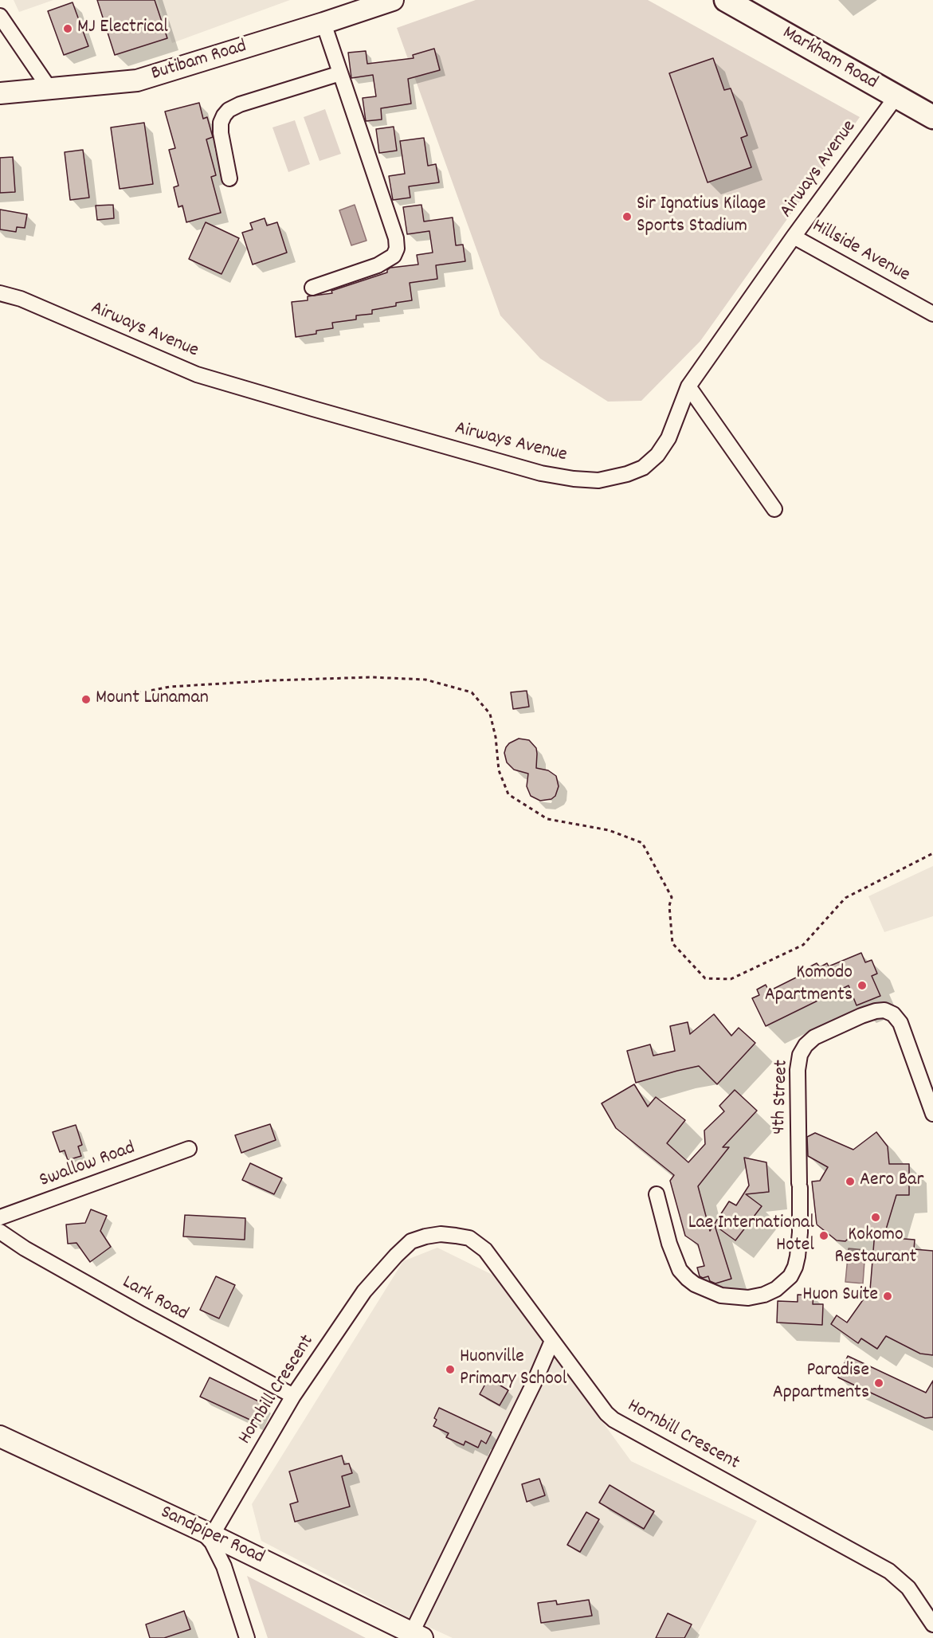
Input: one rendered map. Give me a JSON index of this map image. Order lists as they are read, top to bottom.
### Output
{
  "streets": {
    "main road": ["Markham Road"],
    "street": [
      "Butibam Road",
      "Airways Avenue",
      "Hillside Avenue",
      "4th Street",
      "Swallow Road",
      "Lark Road",
      "Hornbill Crescent",
      "Sandpiper Road"
    ]
  },
  "crossings": [
    ["Markham Road", "Airways Avenue"],
    ["Airways Avenue", "Hillside Avenue"],
    ["Lark Road", "Hornbill Crescent"],
    ["Hornbill Crescent", "Sandpiper Road"]
  ],
  "places": [
    "MJ Electrical",
    "Sir Ignatius Kilage Sports Stadium",
    "Mount Lunaman",
    "Komodo Apartments",
    "Aero Bar",
    "Kokomo Restaurant",
    "Lae International Hotel",
    "Huon Suite",
    "Huonville Primary School",
    "Paradise Appartments"
  ]
}
